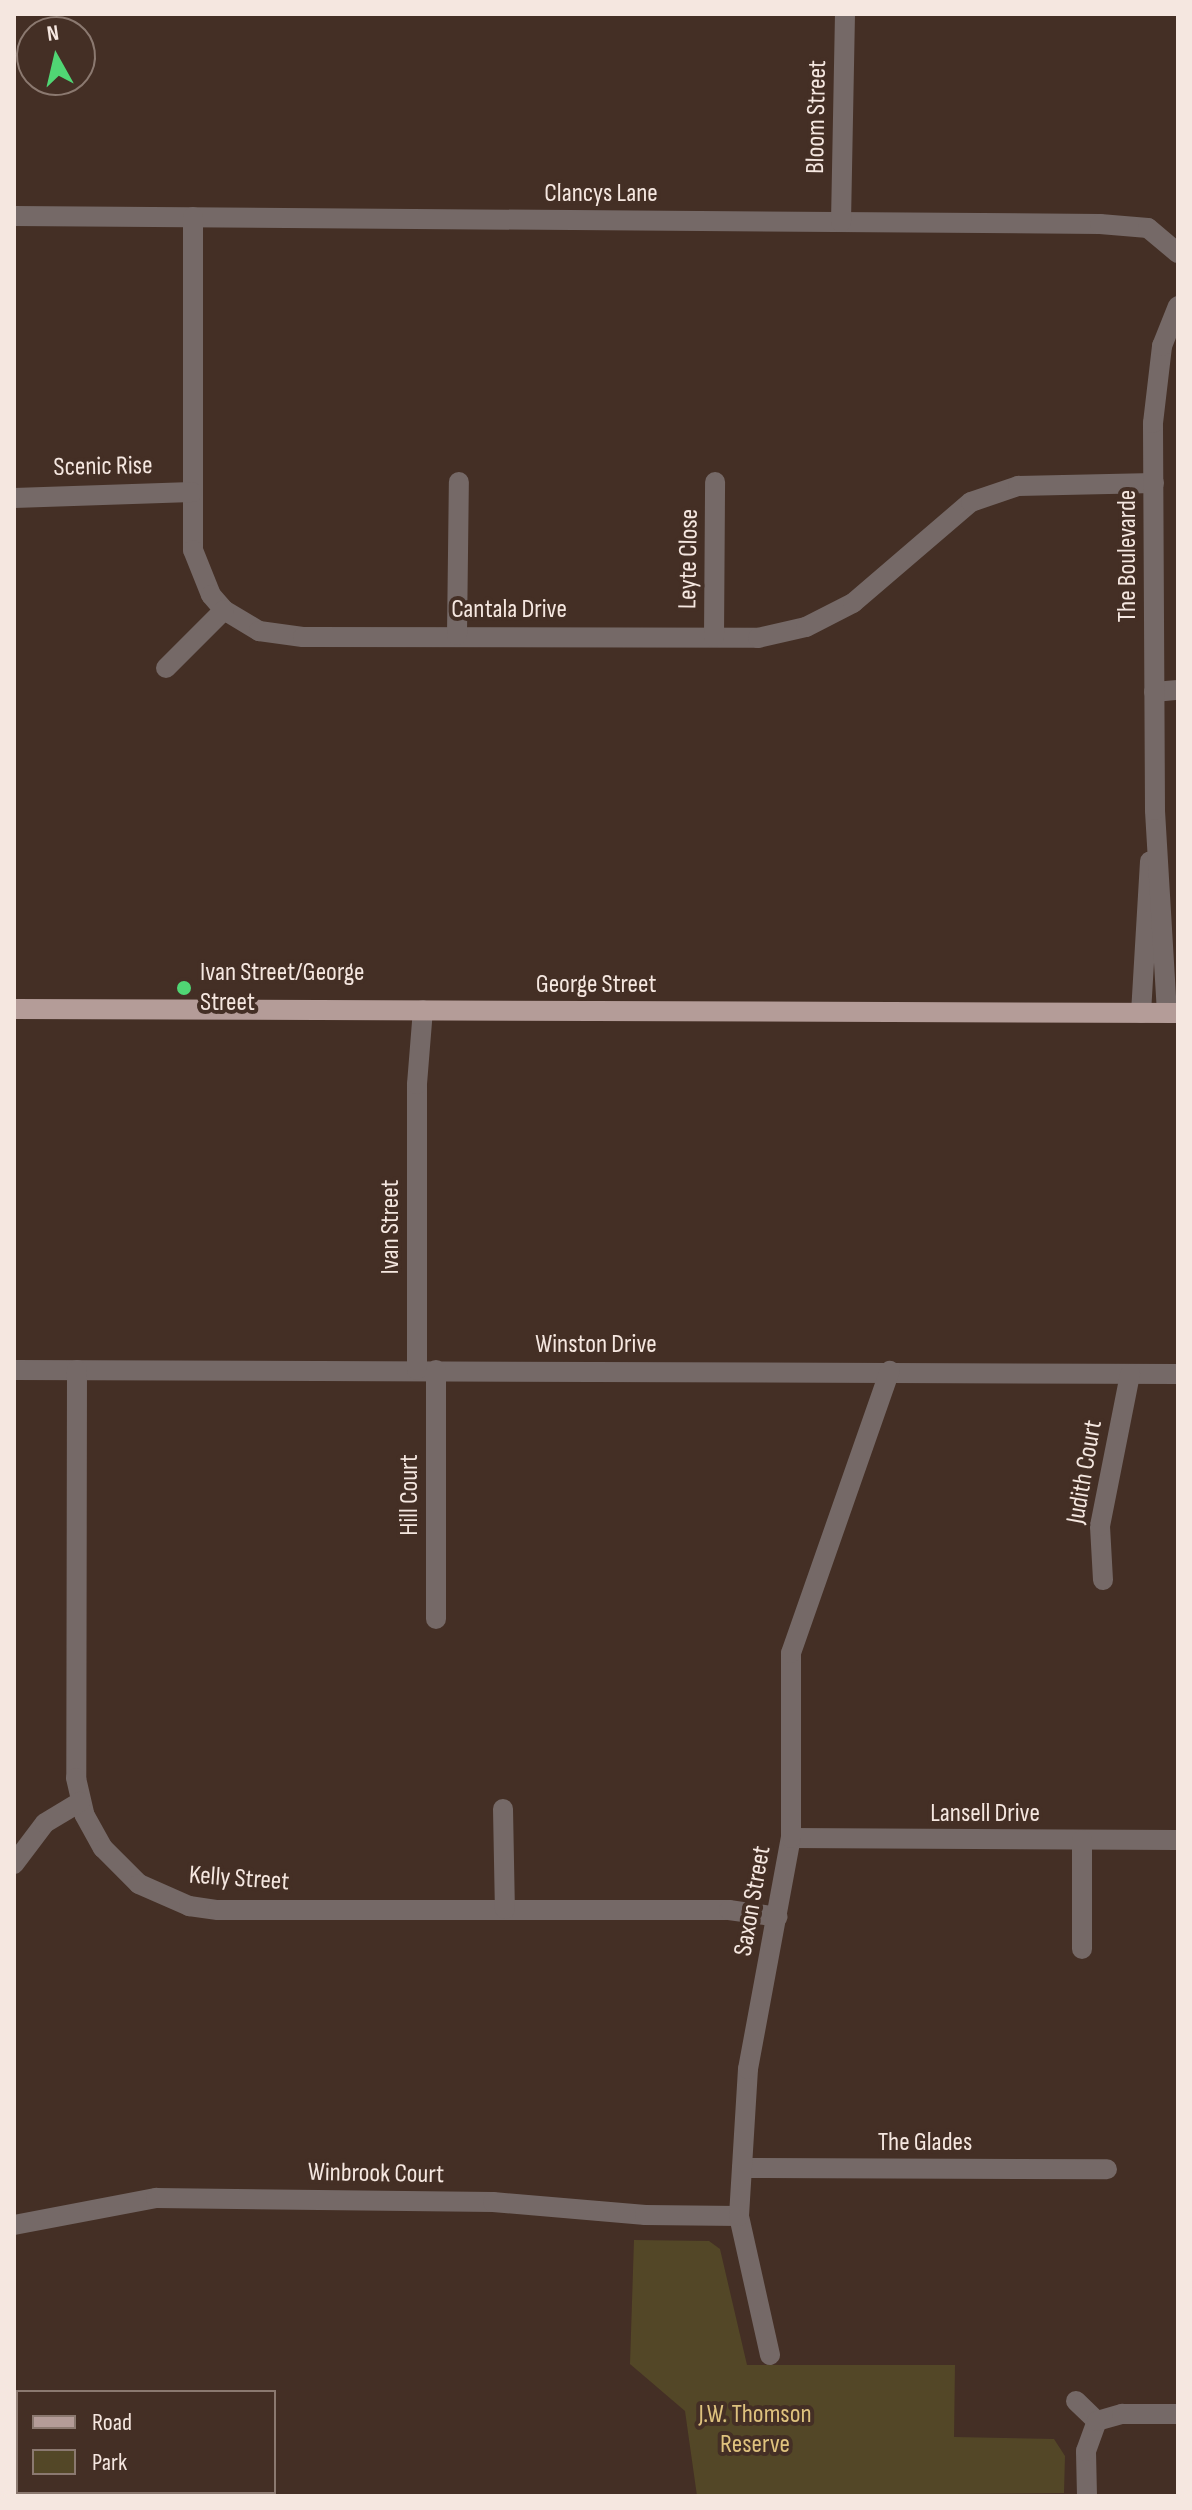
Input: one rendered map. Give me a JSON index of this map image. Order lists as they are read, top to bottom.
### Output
{
  "streets": {
    "main road": ["George Street"],
    "street": [
      "Bloom Street",
      "Clancys Lane",
      "Scenic Rise",
      "The Boulevarde",
      "Leyte Close",
      "Cantala Drive",
      "Ivan Street",
      "Winston Drive",
      "Judith Court",
      "Hill Court",
      "Lansell Drive",
      "Kelly Street",
      "Saxon Street",
      "The Glades",
      "Winbrook Court"
    ]
  },
  "crossings": [
    ["Bloom Street", "Clancys Lane"],
    ["Clancys Lane", "Cantala Drive"],
    ["Scenic Rise", "Cantala Drive"],
    ["The Boulevarde", "Cantala Drive"],
    ["The Boulevarde", "George Street"],
    ["Leyte Close", "Cantala Drive"],
    ["George Street", "Ivan Street"],
    ["Ivan Street", "Winston Drive"],
    ["Ivan Street", "Hill Court"],
    ["Winston Drive", "Judith Court"],
    ["Winston Drive", "Hill Court"],
    ["Winston Drive", "Kelly Street"],
    ["Winston Drive", "Saxon Street"],
    ["Lansell Drive", "Saxon Street"],
    ["Kelly Street", "Saxon Street"],
    ["Saxon Street", "The Glades"],
    ["Saxon Street", "Winbrook Court"]
  ],
  "parks": ["J.W. Thomson Reserve"],
  "places": ["Ivan Street/George Street"],
  "legend": ["Road", "Park"],
  "north": "top"
}
